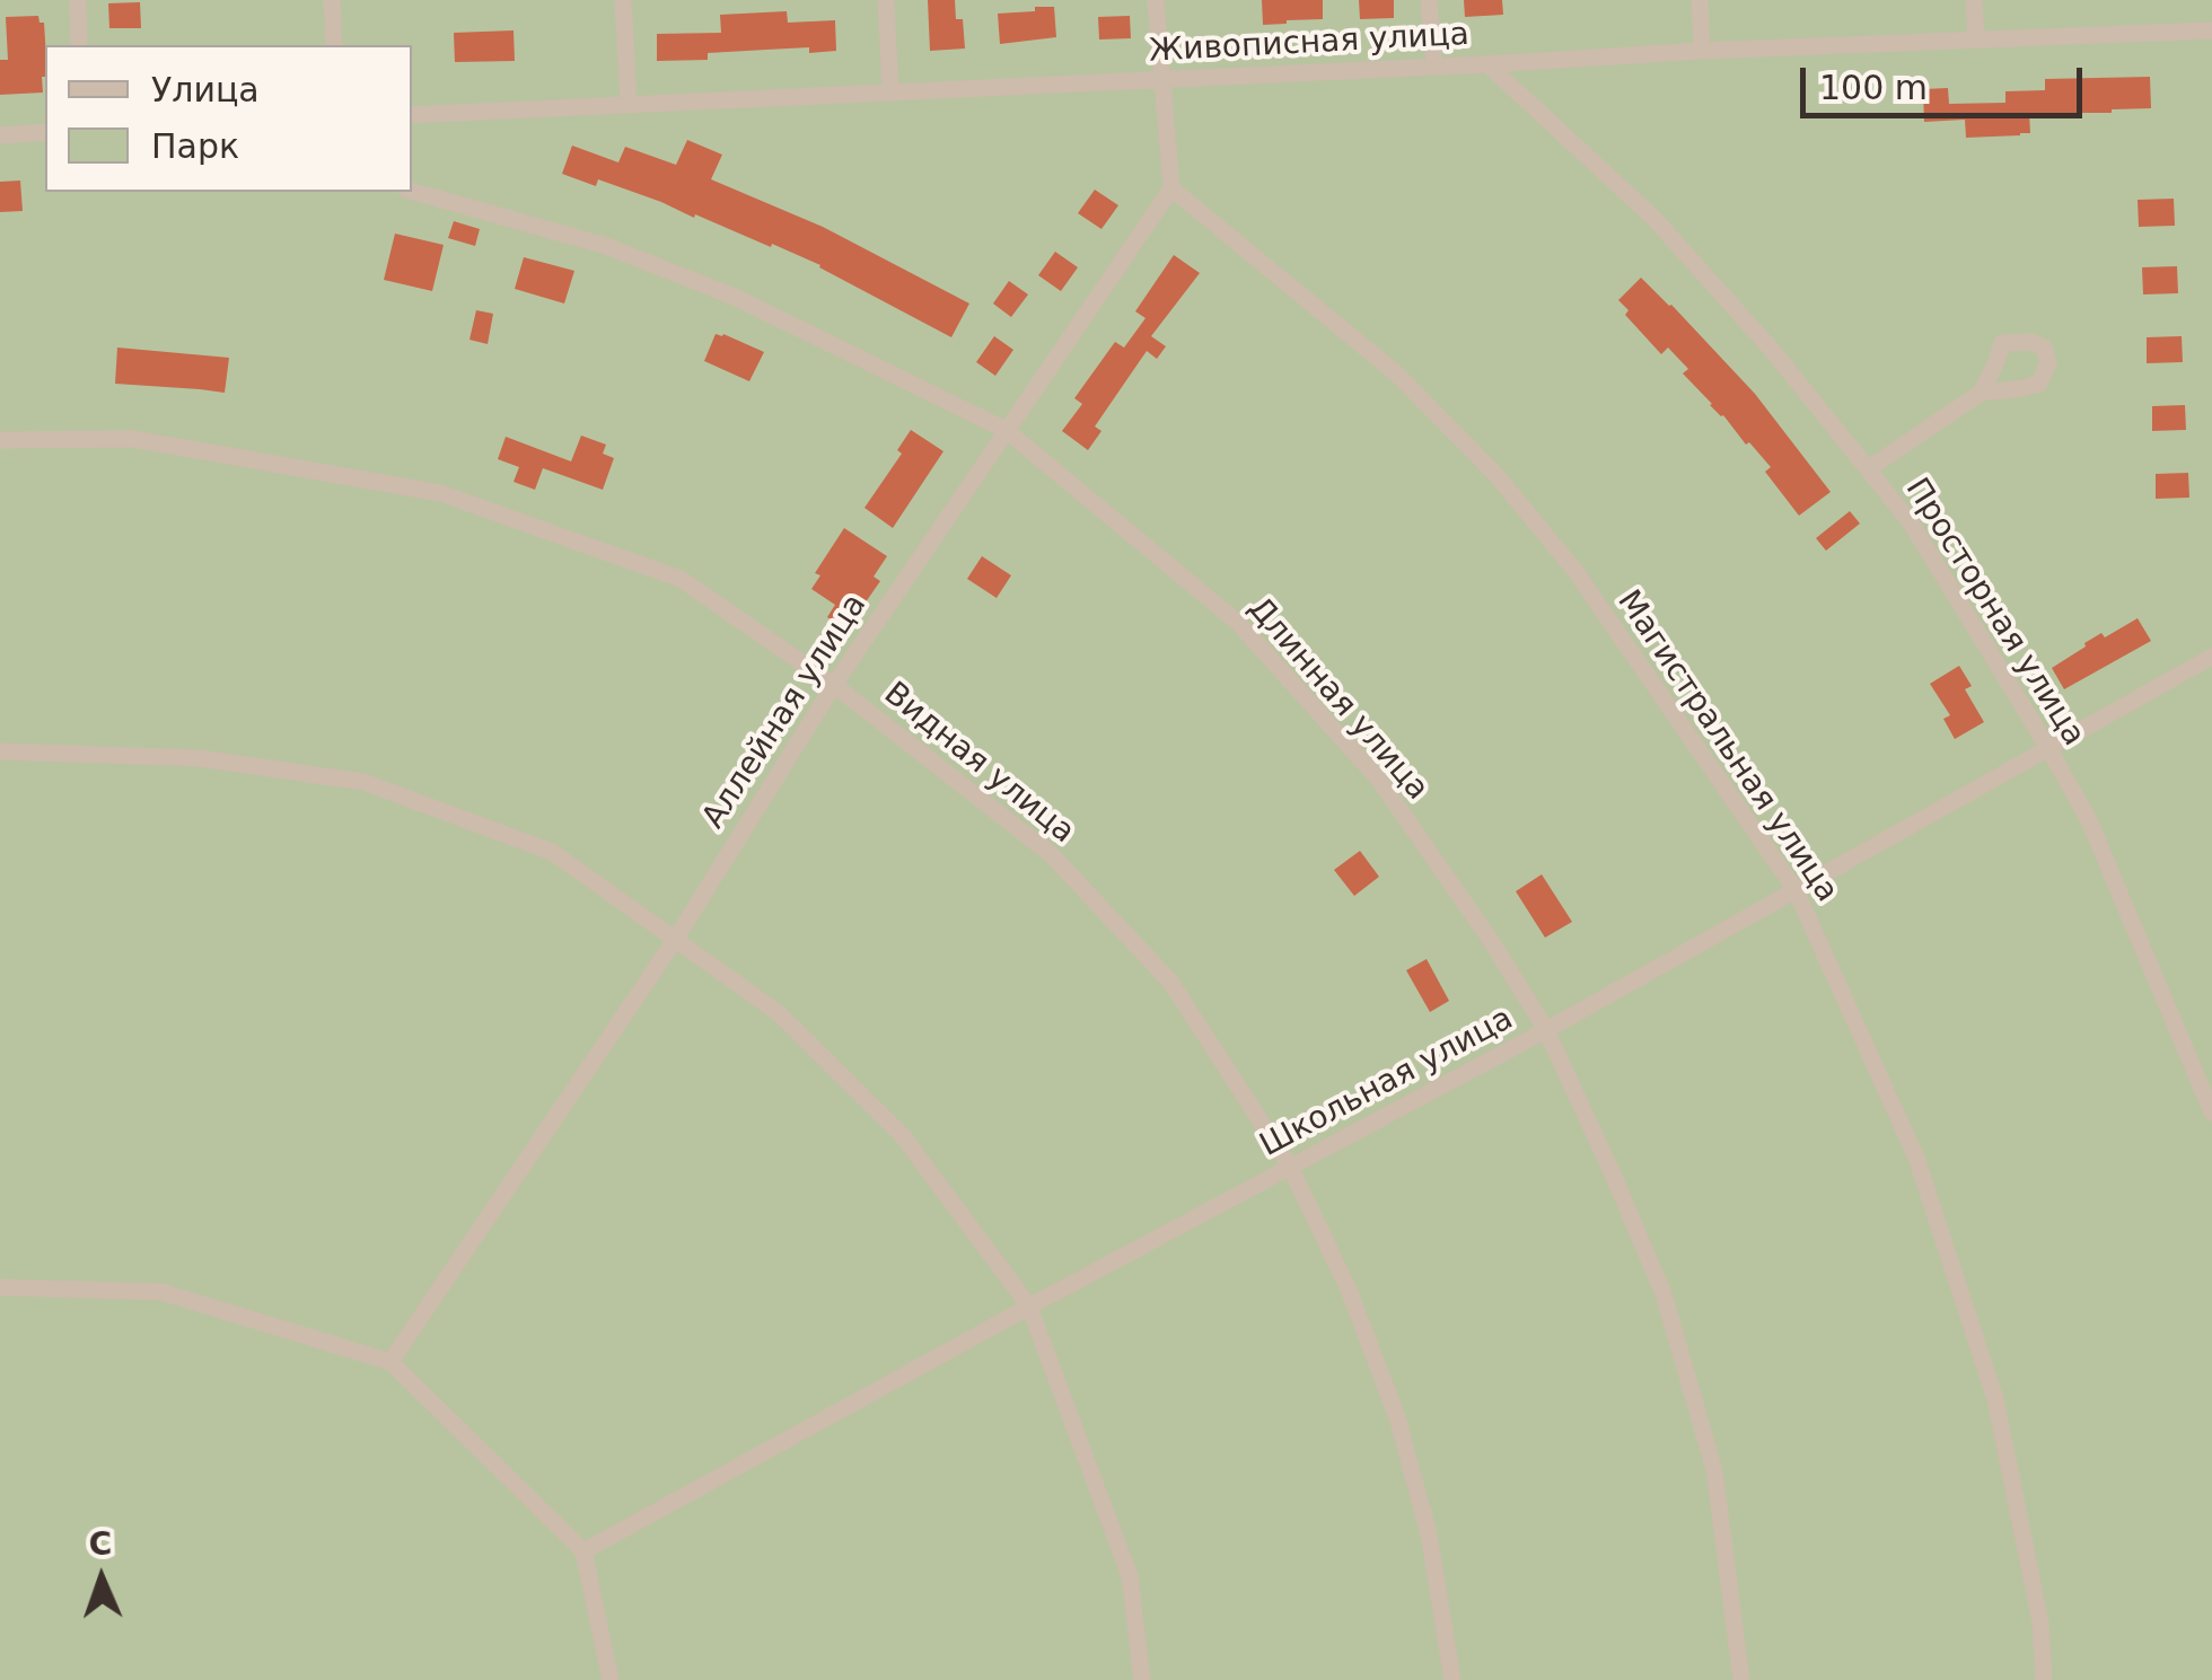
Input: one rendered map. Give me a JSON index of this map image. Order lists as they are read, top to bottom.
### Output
{
  "streets": {
    "street": [
      "Живописная улица",
      "Просторная улица",
      "Длинная улица",
      "Аллейная улица",
      "Магистральная улица",
      "Видная улица",
      "Школьная улица"
    ]
  },
  "crossings": [
    ["Живописная улица", "Просторная улица"],
    ["Просторная улица", "Школьная улица"],
    ["Длинная улица", "Аллейная улица"],
    ["Длинная улица", "Школьная улица"],
    ["Аллейная улица", "Магистральная улица"],
    ["Аллейная улица", "Видная улица"],
    ["Магистральная улица", "Школьная улица"],
    ["Видная улица", "Школьная улица"]
  ],
  "legend": ["Улица", "Парк"],
  "scale_bar": "100 m",
  "north": "top"
}
